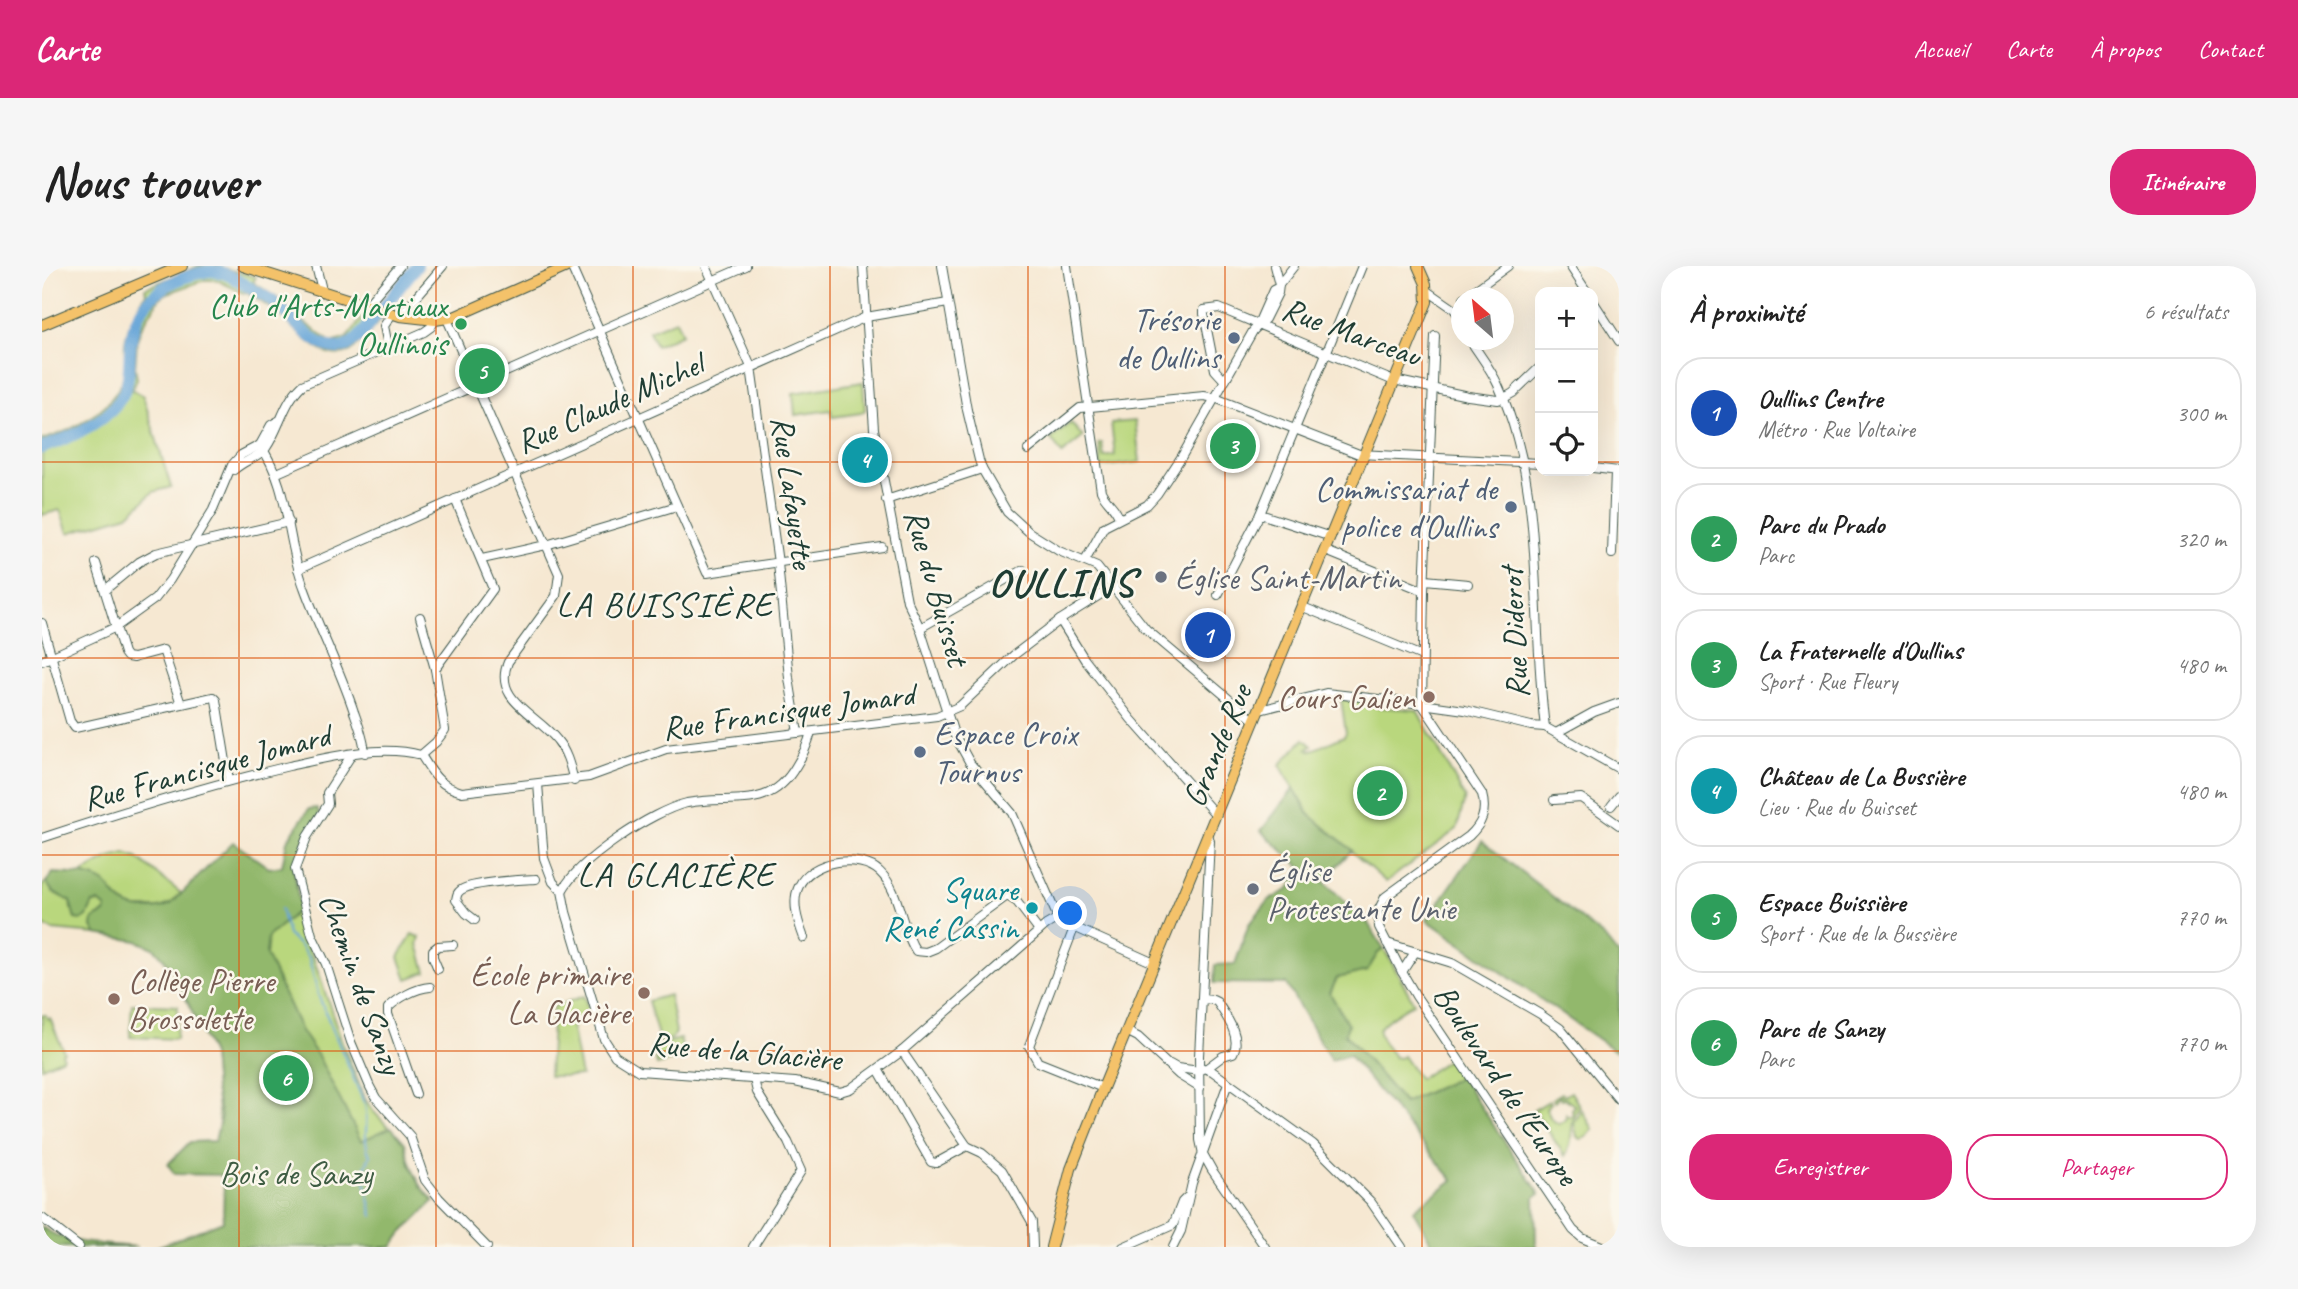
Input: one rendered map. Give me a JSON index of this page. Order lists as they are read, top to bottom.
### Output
{
  "streets": {
    "main road": ["Grande Rue"],
    "street": [
      "Rue Marceau",
      "Rue Claude Michel",
      "Rue Lafayette",
      "Rue du Buisset",
      "Rue Diderot",
      "Rue Francisque Jomard",
      "Chemin de Sanzy",
      "Rue de la Glacière",
      "Boulevard de l'Europe"
    ]
  },
  "crossings": [
    ["Rue Marceau", "Rue Diderot"],
    ["Rue Marceau", "Grande Rue"],
    ["Rue Claude Michel", "Rue Lafayette"],
    ["Rue Claude Michel", "Rue du Buisset"],
    ["Rue Lafayette", "Rue Francisque Jomard"],
    ["Rue du Buisset", "Rue Francisque Jomard"],
    ["Rue du Buisset", "Rue de la Glacière"],
    ["Rue Francisque Jomard", "Chemin de Sanzy"],
    ["Rue Francisque Jomard", "Rue de la Glacière"]
  ],
  "districts": ["OULLINS", "LA BUISSIÈRE", "LA GLACIÈRE"],
  "parks": ["Bois de Sanzy"],
  "places": [
    "Club d'Arts-Martiaux Oullinois",
    "Trésorie de Oullins",
    "Commissariat de police d'Oullins",
    "Église Saint-Martin",
    "Cours Galien",
    "Espace Croix Tournus",
    "Église Protestante Unie",
    "Square René Cassin",
    "École primaire La Glacière",
    "Collège Pierre Brossolette"
  ],
  "north": "top left",
  "page": {
    "header": "Carte",
    "nav": [
      "Accueil",
      "Carte",
      "À propos",
      "Contact"
    ],
    "buttons": [
      "Itinéraire",
      ["Enregistrer", "Partager"]
    ],
    "title": "Nous trouver",
    "heading": ["À proximité", "6 résultats"],
    "map_buttons": ["+", "−"],
    "pins": [
      "5",
      "3",
      "4",
      "1",
      "2",
      "6"
    ],
    "list": [
      {
        "mark": "1",
        "name": "Oullins Centre",
        "note": "Métro · Rue Voltaire",
        "value": "300 m"
      },
      {
        "mark": "2",
        "name": "Parc du Prado",
        "note": "Parc",
        "value": "320 m"
      },
      {
        "mark": "3",
        "name": "La Fraternelle d'Oullins",
        "note": "Sport · Rue Fleury",
        "value": "480 m"
      },
      {
        "mark": "4",
        "name": "Château de La Bussière",
        "note": "Lieu · Rue du Buisset",
        "value": "480 m"
      },
      {
        "mark": "5",
        "name": "Espace Buissière",
        "note": "Sport · Rue de la Bussière",
        "value": "770 m"
      },
      {
        "mark": "6",
        "name": "Parc de Sanzy",
        "note": "Parc",
        "value": "770 m"
      }
    ]
  }
}
